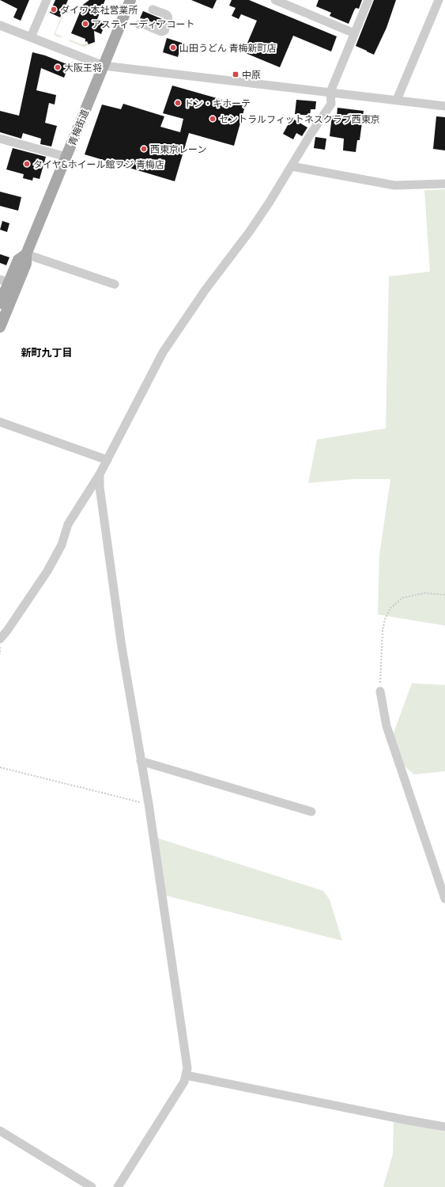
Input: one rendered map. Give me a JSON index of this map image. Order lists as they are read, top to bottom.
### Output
{
  "streets": {
    "main road": ["青梅街道"]
  },
  "districts": ["新町九丁目"],
  "places": {
    "other": [
      "ダイワ 本社営業所",
      "アスティーディアコート",
      "山田うどん 青梅新町店",
      "大阪王将",
      "ドン・キホーテ",
      "セントラルフィットネスクラブ西東京",
      "西東京レーン",
      "タイヤ&ホイール館フジ 青梅店"
    ],
    "transit": ["中原"]
  }
}
